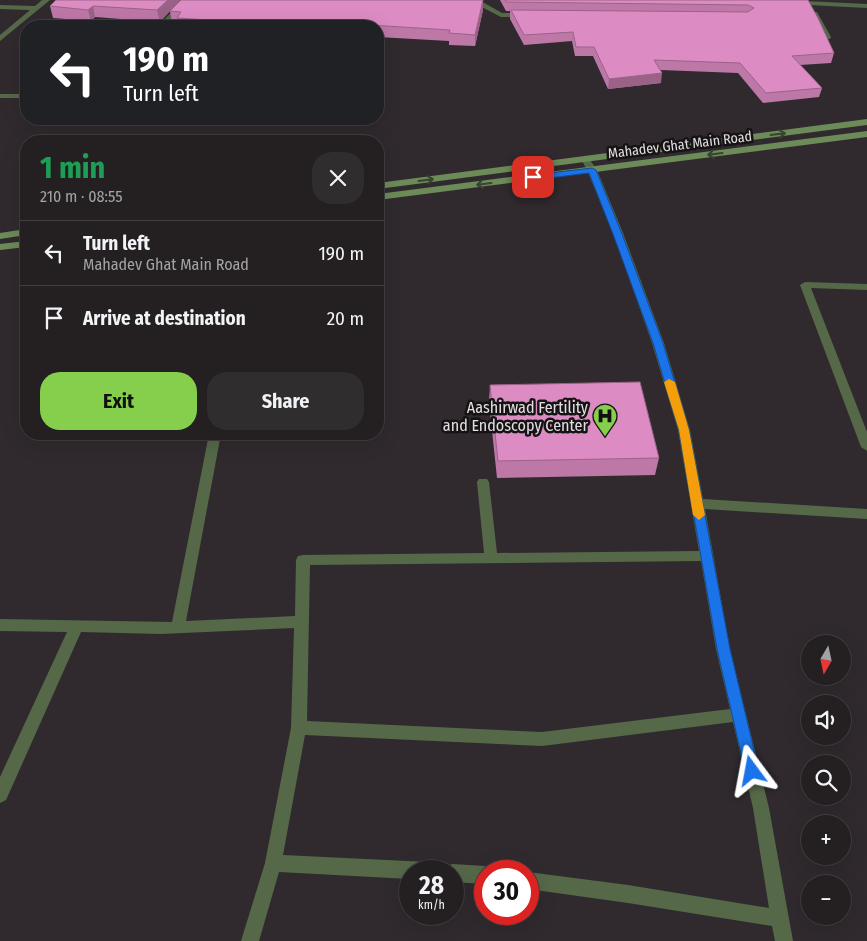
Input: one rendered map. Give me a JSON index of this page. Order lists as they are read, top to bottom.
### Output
{
  "streets": {
    "street": ["Mahadev Ghat Main Road"]
  },
  "places": {
    "hospital": ["Aashirwad Fertility and Endoscopy Center"]
  },
  "north": "bottom",
  "page": {
    "turn": ["190 m", "Turn left"],
    "heading": ["1 min", "210 m · 08:55"],
    "list": [
      {
        "name": "Turn left",
        "note": "Mahadev Ghat Main Road",
        "value": "190 m"
      },
      {
        "name": "Arrive at destination",
        "value": "20 m"
      }
    ],
    "buttons": ["Exit", "Share"],
    "map_buttons": ["+", "−"],
    "speed": "28 km/h",
    "limit": "30"
  }
}
